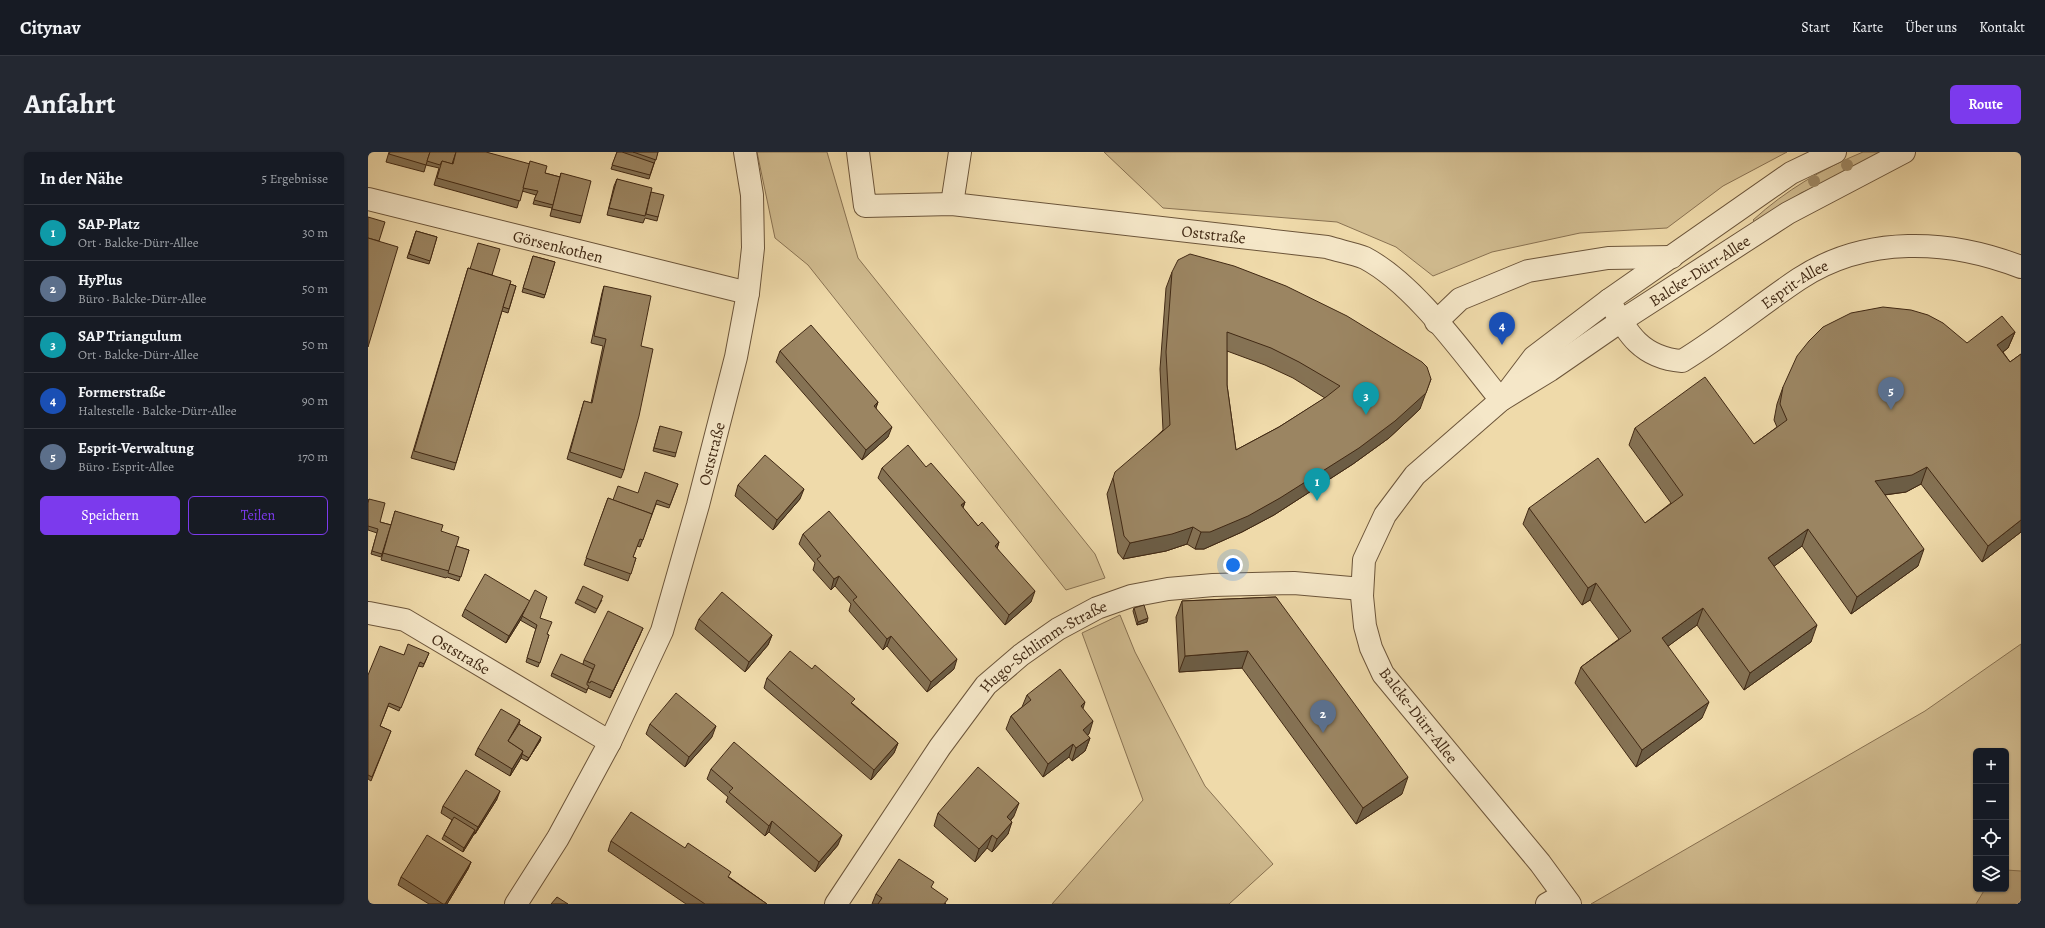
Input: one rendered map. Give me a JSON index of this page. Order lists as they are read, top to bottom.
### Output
{
  "streets": {
    "street": [
      "Oststraße",
      "Görsenkothen",
      "Balcke-Dürr-Allee",
      "Esprit-Allee",
      "Hugo-Schlimm-Straße"
    ]
  },
  "crossings": [
    ["Oststraße", "Görsenkothen"],
    ["Oststraße", "Balcke-Dürr-Allee"],
    ["Balcke-Dürr-Allee", "Esprit-Allee"],
    ["Balcke-Dürr-Allee", "Hugo-Schlimm-Straße"]
  ],
  "page": {
    "header": "Citynav",
    "nav": [
      "Start",
      "Karte",
      "Über uns",
      "Kontakt"
    ],
    "title": "Anfahrt",
    "buttons": [
      "Route",
      ["Speichern", "Teilen"]
    ],
    "heading": ["In der Nähe", "5 Ergebnisse"],
    "list": [
      {
        "mark": "1",
        "name": "SAP-Platz",
        "note": "Ort · Balcke-Dürr-Allee",
        "value": "30 m"
      },
      {
        "mark": "2",
        "name": "HyPlus",
        "note": "Büro · Balcke-Dürr-Allee",
        "value": "50 m"
      },
      {
        "mark": "3",
        "name": "SAP Triangulum",
        "note": "Ort · Balcke-Dürr-Allee",
        "value": "50 m"
      },
      {
        "mark": "4",
        "name": "Formerstraße",
        "note": "Haltestelle · Balcke-Dürr-Allee",
        "value": "90 m"
      },
      {
        "mark": "5",
        "name": "Esprit-Verwaltung",
        "note": "Büro · Esprit-Allee",
        "value": "170 m"
      }
    ],
    "pins": [
      "4",
      "5",
      "3",
      "1",
      "2"
    ],
    "map_buttons": ["+", "−"]
  }
}
